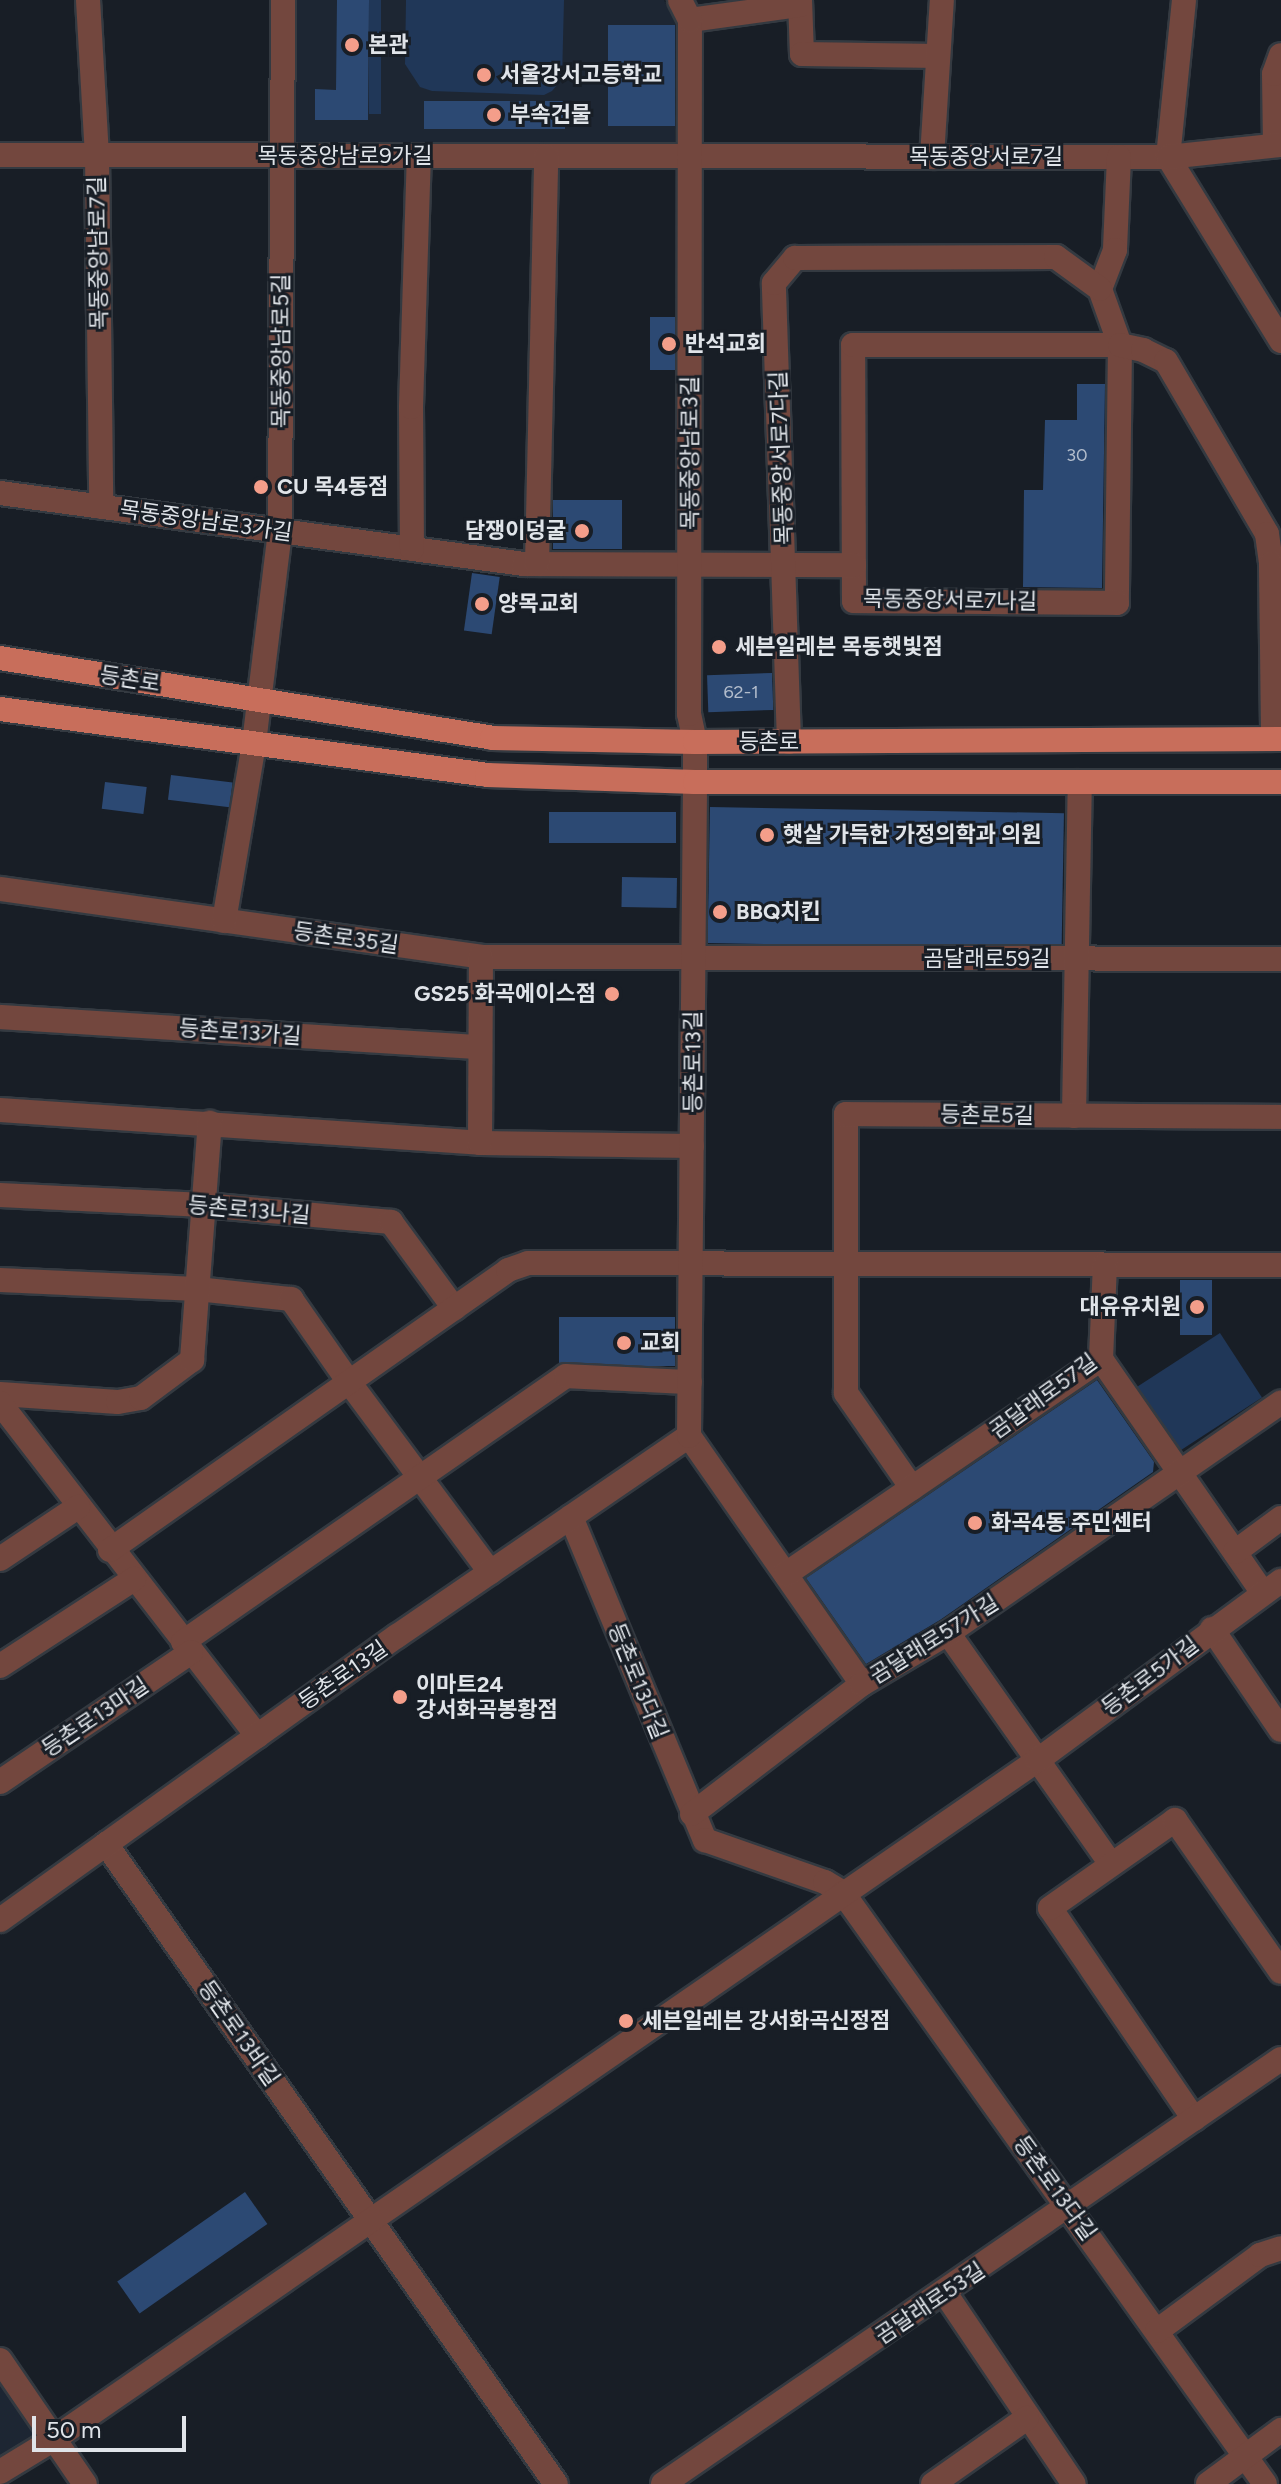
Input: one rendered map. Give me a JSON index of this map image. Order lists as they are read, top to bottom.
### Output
{
  "streets": {
    "main road": ["등촌로"],
    "street": [
      "목동중앙남로9가길",
      "목동중앙서로7길",
      "목동중앙남로7길",
      "목동중앙남로5길",
      "목동중앙남로3길",
      "목동중앙서로7다길",
      "목동중앙남로3가길",
      "목동중앙서로7나길",
      "등촌로35길",
      "곰달래로59길",
      "등촌로13가길",
      "등촌로13길",
      "등촌로5길",
      "등촌로13나길",
      "곰달래로57길",
      "곰달래로57가길",
      "등촌로5가길",
      "등촌로13다길",
      "등촌로13마길",
      "등촌로13바길",
      "곰달래로53길"
    ]
  },
  "crossings": [
    ["목동중앙남로9가길", "목동중앙서로7길"],
    ["목동중앙남로9가길", "목동중앙남로7길"],
    ["목동중앙남로9가길", "목동중앙남로5길"],
    ["목동중앙남로9가길", "목동중앙남로3길"],
    ["목동중앙서로7길", "목동중앙남로3길"],
    ["목동중앙남로7길", "목동중앙남로3가길"],
    ["목동중앙남로5길", "목동중앙남로3가길"],
    ["목동중앙남로5길", "등촌로"],
    ["목동중앙남로3길", "목동중앙남로3가길"],
    ["목동중앙남로3길", "등촌로"],
    ["목동중앙남로3길", "등촌로13길"],
    ["목동중앙서로7다길", "목동중앙남로3가길"],
    ["목동중앙서로7다길", "목동중앙서로7나길"],
    ["목동중앙서로7다길", "등촌로"],
    ["목동중앙남로3가길", "목동중앙서로7나길"],
    ["목동중앙서로7나길", "등촌로"],
    ["등촌로", "등촌로13길"],
    ["등촌로35길", "곰달래로59길"],
    ["등촌로35길", "등촌로13길"],
    ["곰달래로59길", "등촌로13길"],
    ["등촌로13길", "등촌로13다길"],
    ["등촌로13길", "등촌로13바길"],
    ["곰달래로57가길", "등촌로5가길"],
    ["곰달래로57가길", "등촌로13다길"],
    ["등촌로5가길", "등촌로13다길"],
    ["등촌로13다길", "곰달래로53길"]
  ],
  "places": [
    "본관",
    "서울강서고등학교",
    "부속건물",
    "반석교회",
    "CU 목4동점",
    "담쟁이덩굴",
    "양목교회",
    "세븐일레븐 목동햇빛점",
    "햇살 가득한 가정의학과 의원",
    "BBQ치킨",
    "GS25 화곡에이스점",
    "대유유치원",
    "교회",
    "화곡4동 주민센터",
    "이마트24 강서화곡봉황점",
    "세븐일레븐 강서화곡신정점"
  ],
  "house_numbers": ["30", "62-1"],
  "scale_bar": "50 m"
}
